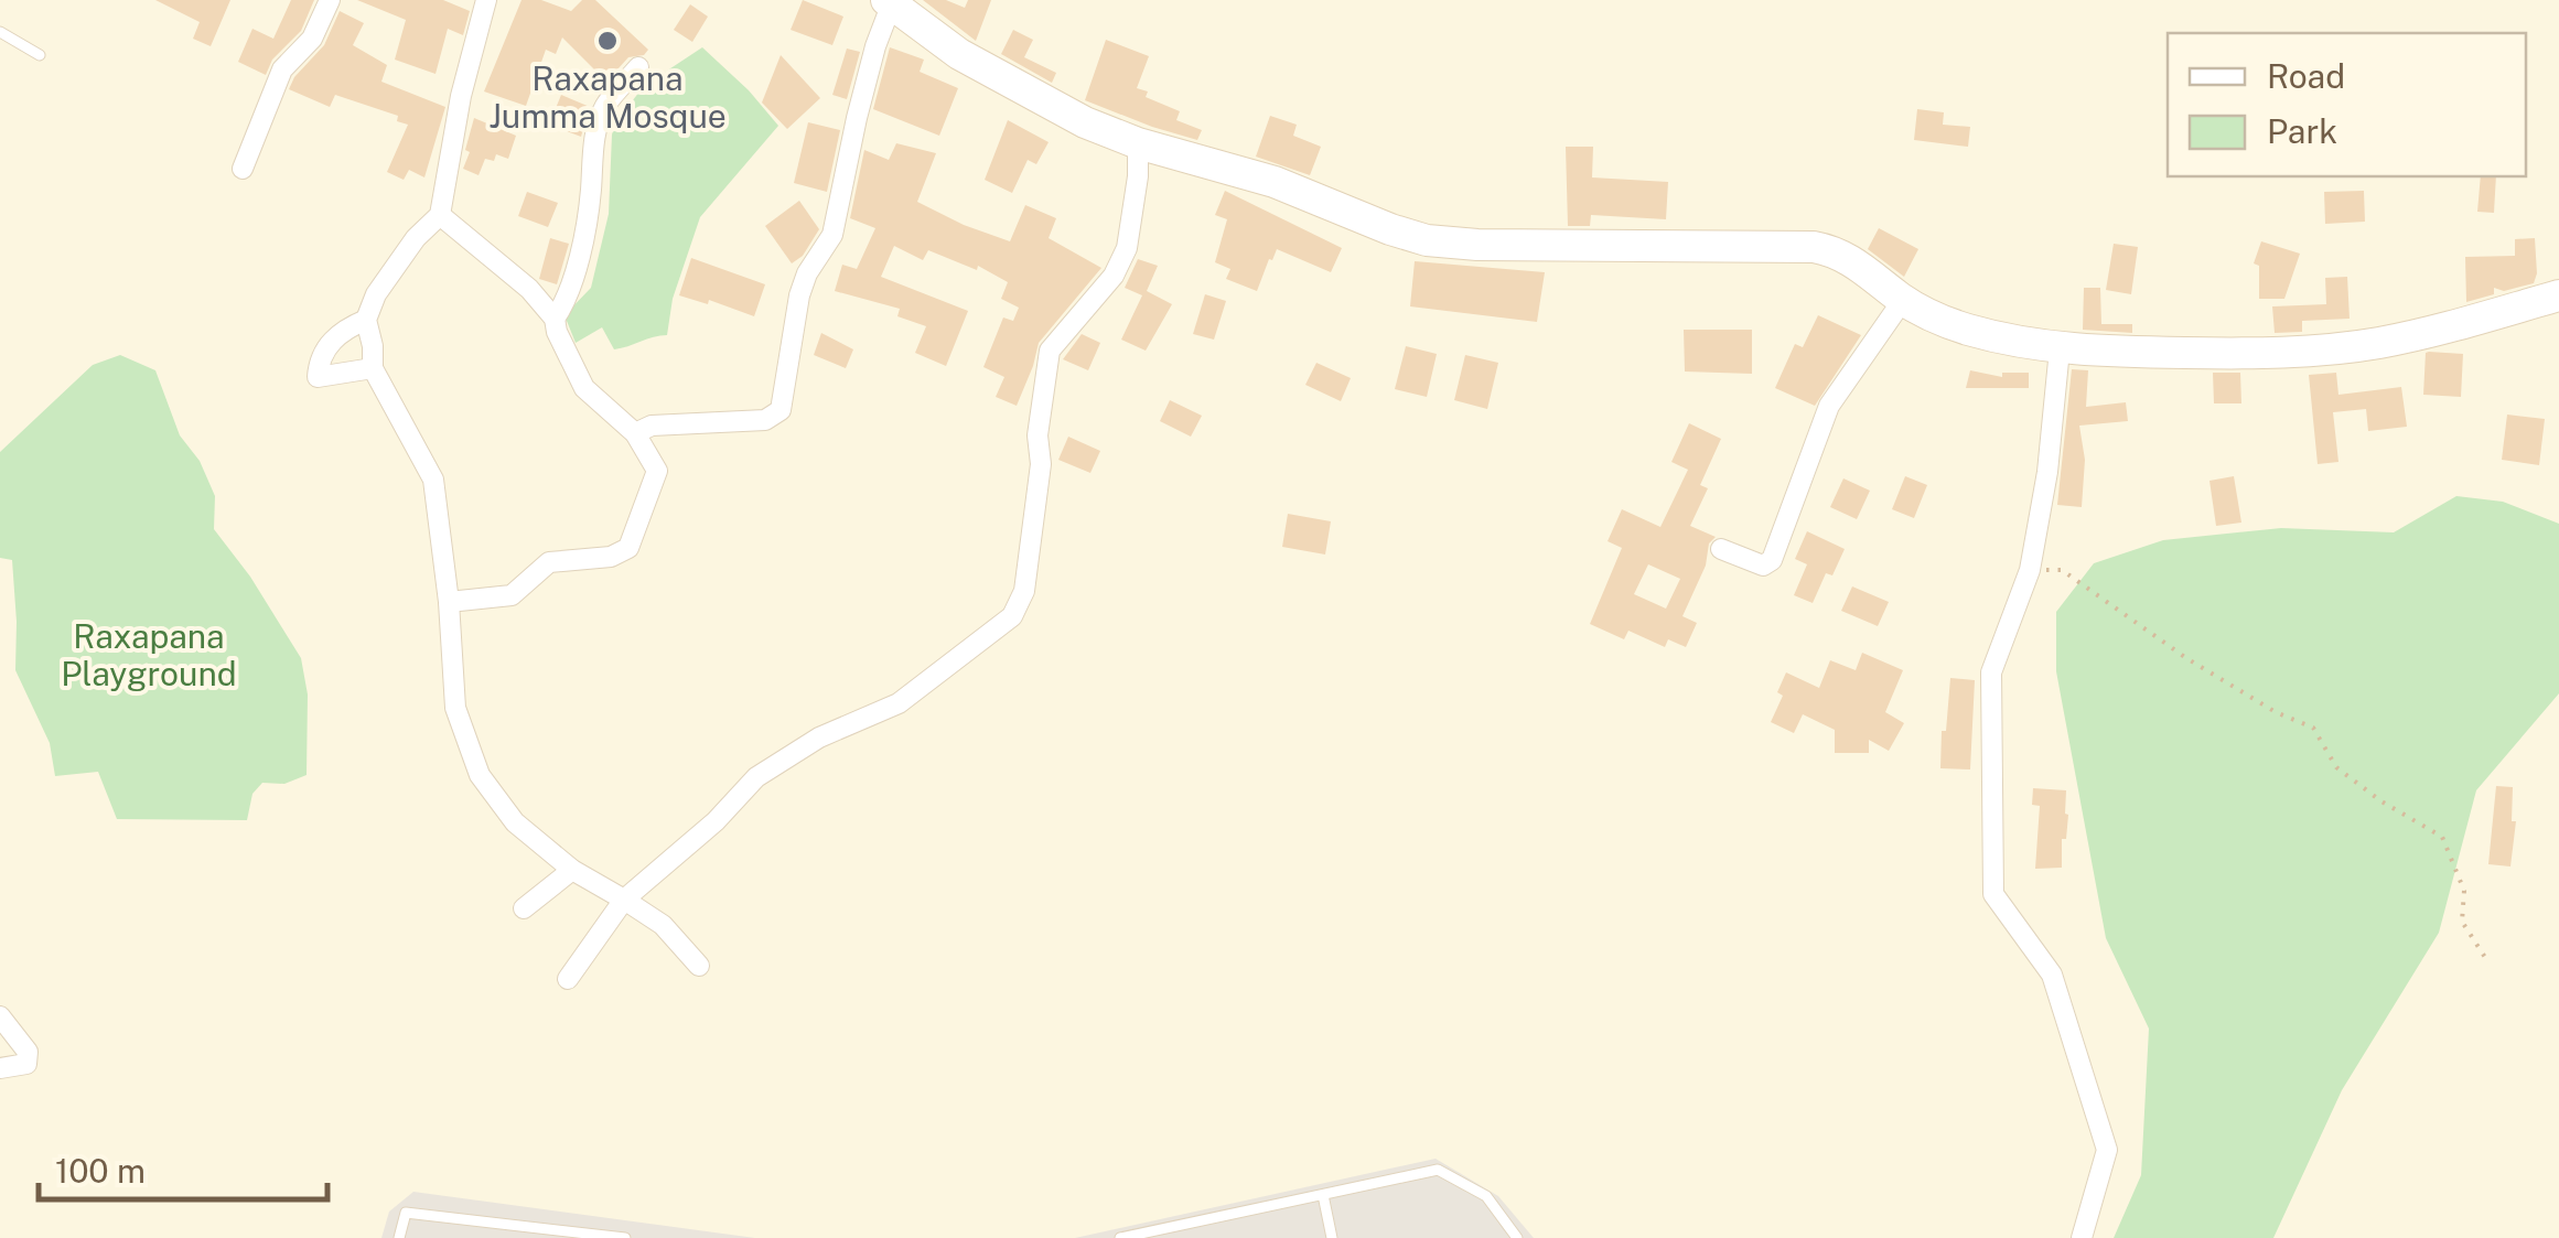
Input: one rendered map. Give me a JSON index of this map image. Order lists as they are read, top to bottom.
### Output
{
  "parks": ["Raxapana Playground"],
  "places": ["Raxapana Jumma Mosque"],
  "legend": ["Road", "Park"],
  "scale_bar": "100 m"
}
